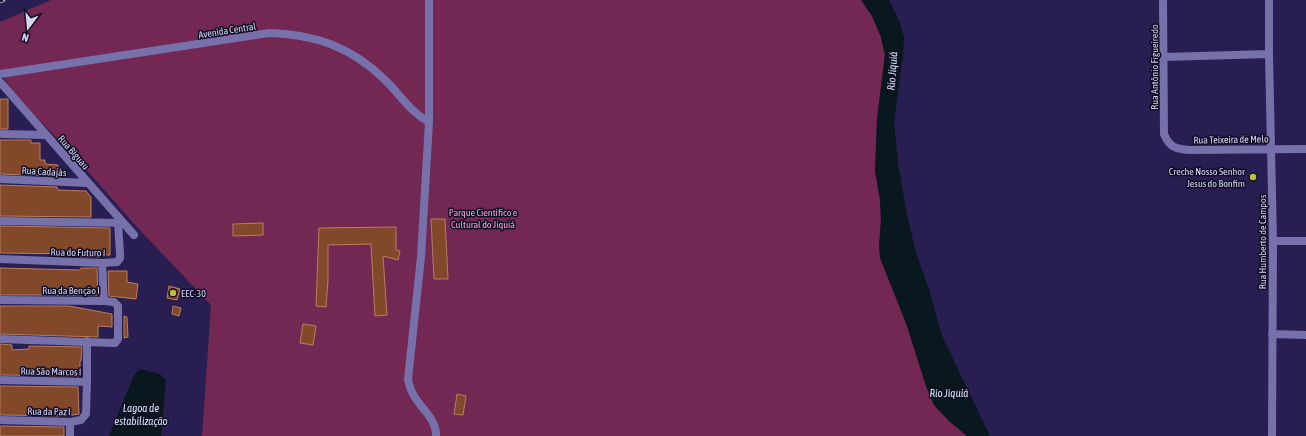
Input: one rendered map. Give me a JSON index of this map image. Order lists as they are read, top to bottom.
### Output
{
  "streets": {
    "street": [
      "Avenida Central",
      "Rua Antônio Figueiredo",
      "Rua Teixeira de Melo",
      "Rua Biguau",
      "Rua Cadajás",
      "Rua Humberto de Campos",
      "Rua do Futuro I",
      "Rua da Benção I",
      "Rua São Marcos I",
      "Rua da Paz I"
    ]
  },
  "crossings": [
    ["Rua Antônio Figueiredo", "Rua Teixeira de Melo"],
    ["Rua Teixeira de Melo", "Rua Humberto de Campos"],
    ["Rua Biguau", "Rua Cadajás"],
    ["Rua Biguau", "Rua do Futuro I"],
    ["Rua do Futuro I", "Rua da Benção I"],
    ["Rua São Marcos I", "Rua da Paz I"]
  ],
  "water": ["Rio Jiquiá", "Lagoa de estabilização"],
  "parks": ["Parque Científico e Cultural do Jiquiá"],
  "places": ["Creche Nosso Senhor Jesus do Bonfim", "EEC-30"],
  "north": "bottom"
}
